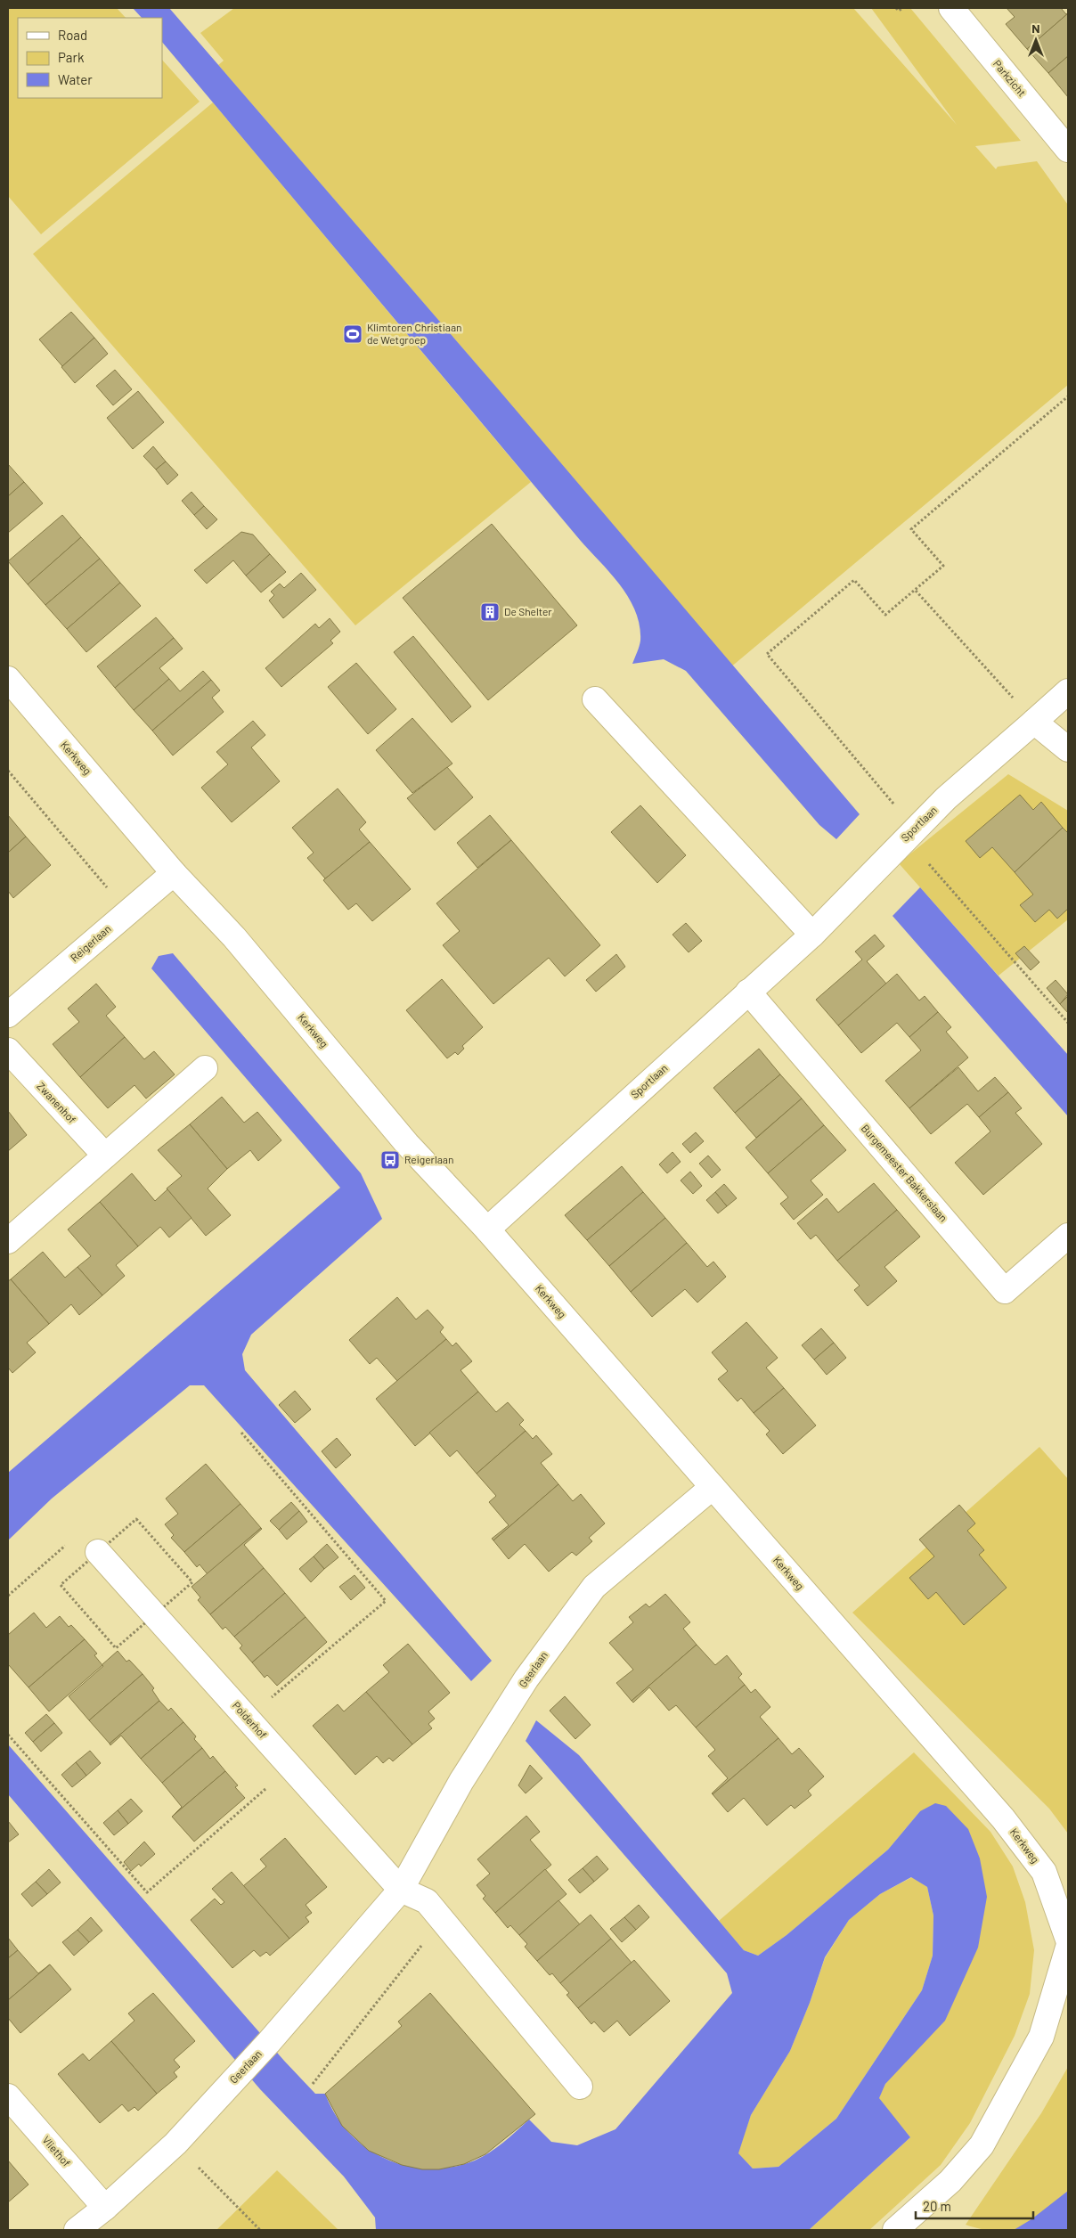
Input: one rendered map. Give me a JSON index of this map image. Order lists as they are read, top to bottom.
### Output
{
  "streets": {
    "street": [
      "Parkzicht",
      "Kerkweg",
      "Sportlaan",
      "Reigerlaan",
      "Zwanenhof",
      "Burgemeester Bakkerslaan",
      "Geerlaan",
      "Polderhof",
      "Vliethof"
    ]
  },
  "crossings": [
    ["Kerkweg", "Sportlaan"],
    ["Kerkweg", "Reigerlaan"],
    ["Kerkweg", "Geerlaan"],
    ["Sportlaan", "Burgemeester Bakkerslaan"],
    ["Geerlaan", "Polderhof"],
    ["Geerlaan", "Vliethof"]
  ],
  "places": {
    "sports": ["Klimtoren Christiaan de Wetgroep"],
    "building": ["De Shelter"],
    "bus stop": ["Reigerlaan"]
  },
  "legend": ["Road", "Park", "Water"],
  "scale_bar": "20 m",
  "north": "top"
}
